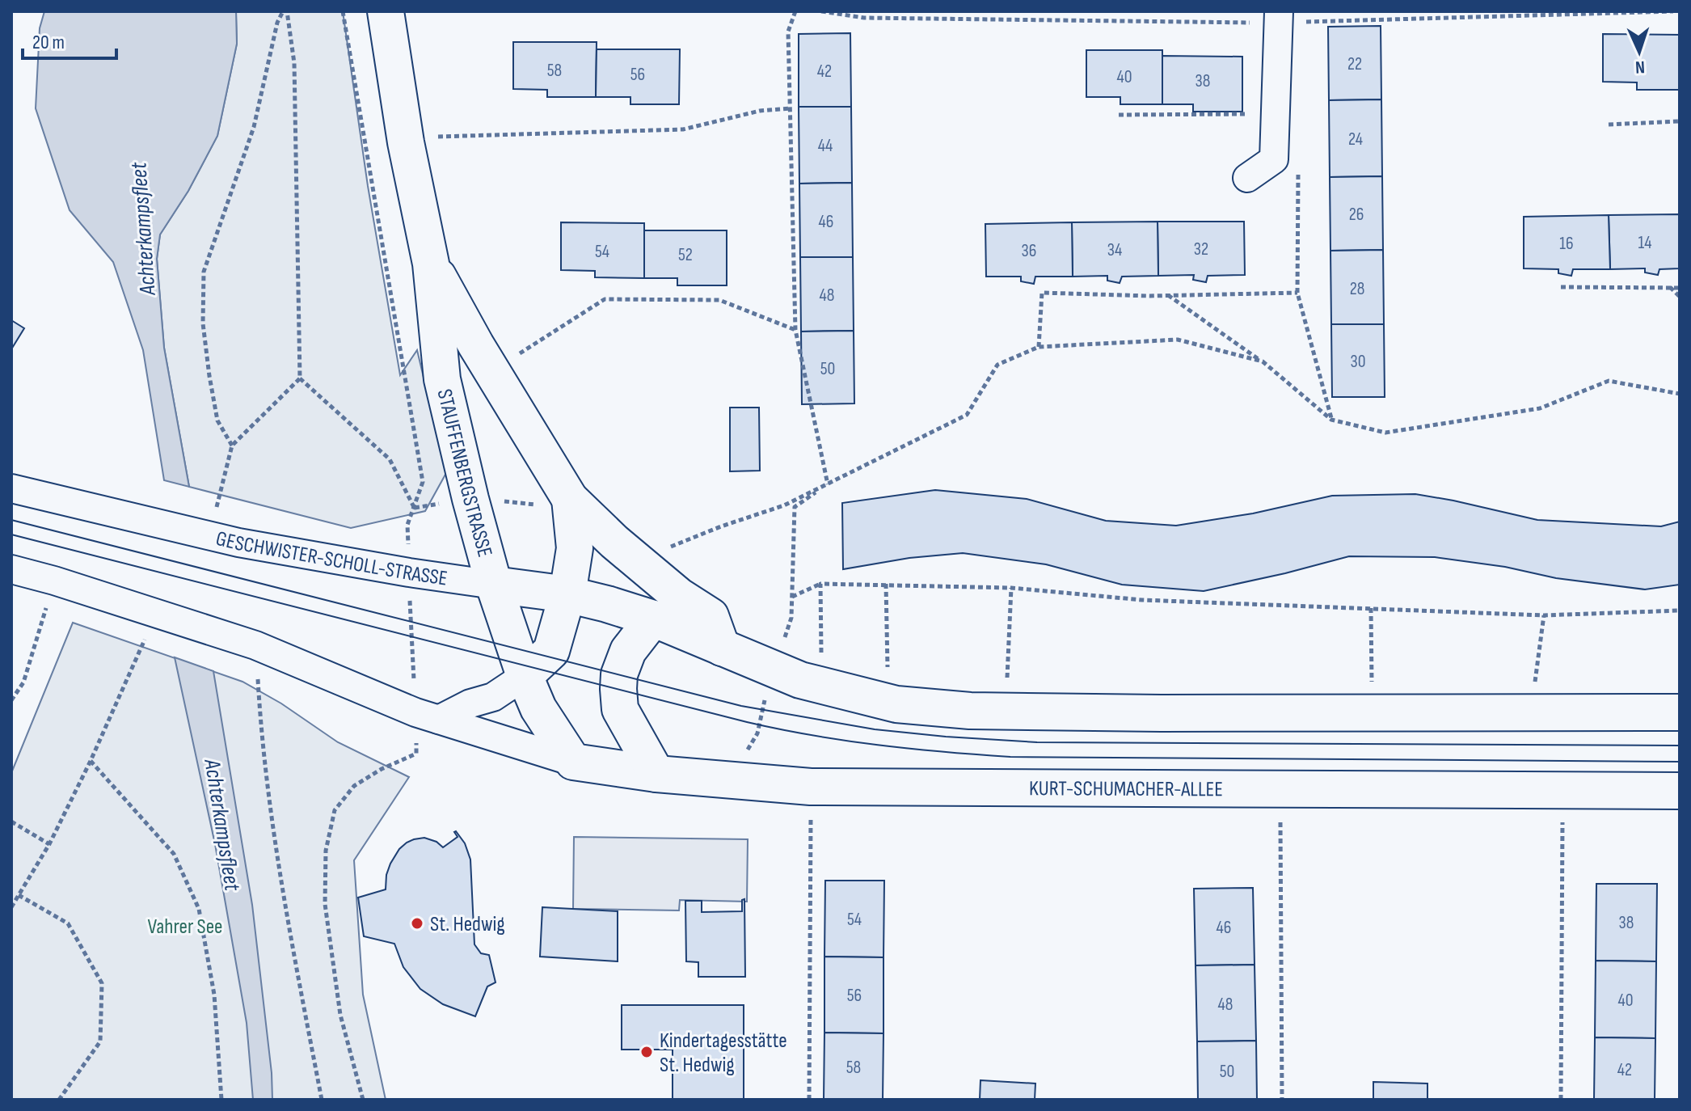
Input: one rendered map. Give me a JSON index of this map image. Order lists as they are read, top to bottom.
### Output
{
  "streets": {
    "street": ["STAUFFENBERGSTRASSE", "GESCHWISTER-SCHOLL-STRASSE", "KURT-SCHUMACHER-ALLEE"]
  },
  "crossings": [
    ["STAUFFENBERGSTRASSE", "GESCHWISTER-SCHOLL-STRASSE"],
    ["STAUFFENBERGSTRASSE", "KURT-SCHUMACHER-ALLEE"],
    ["GESCHWISTER-SCHOLL-STRASSE", "KURT-SCHUMACHER-ALLEE"]
  ],
  "water": ["Achterkampsfleet"],
  "parks": ["Vahrer See"],
  "places": ["St. Hedwig", "Kindertagesstätte St. Hedwig"],
  "house_numbers": [
    "22",
    "58",
    "42",
    "56",
    "40",
    "38",
    "24",
    "44",
    "26",
    "46",
    "14",
    "16",
    "32",
    "34",
    "36",
    "54",
    "52",
    "28",
    "48",
    "30",
    "50",
    "54",
    "38",
    "46",
    "56",
    "40",
    "48",
    "58",
    "42",
    "50"
  ],
  "scale_bar": "20 m",
  "north": "bottom"
}
